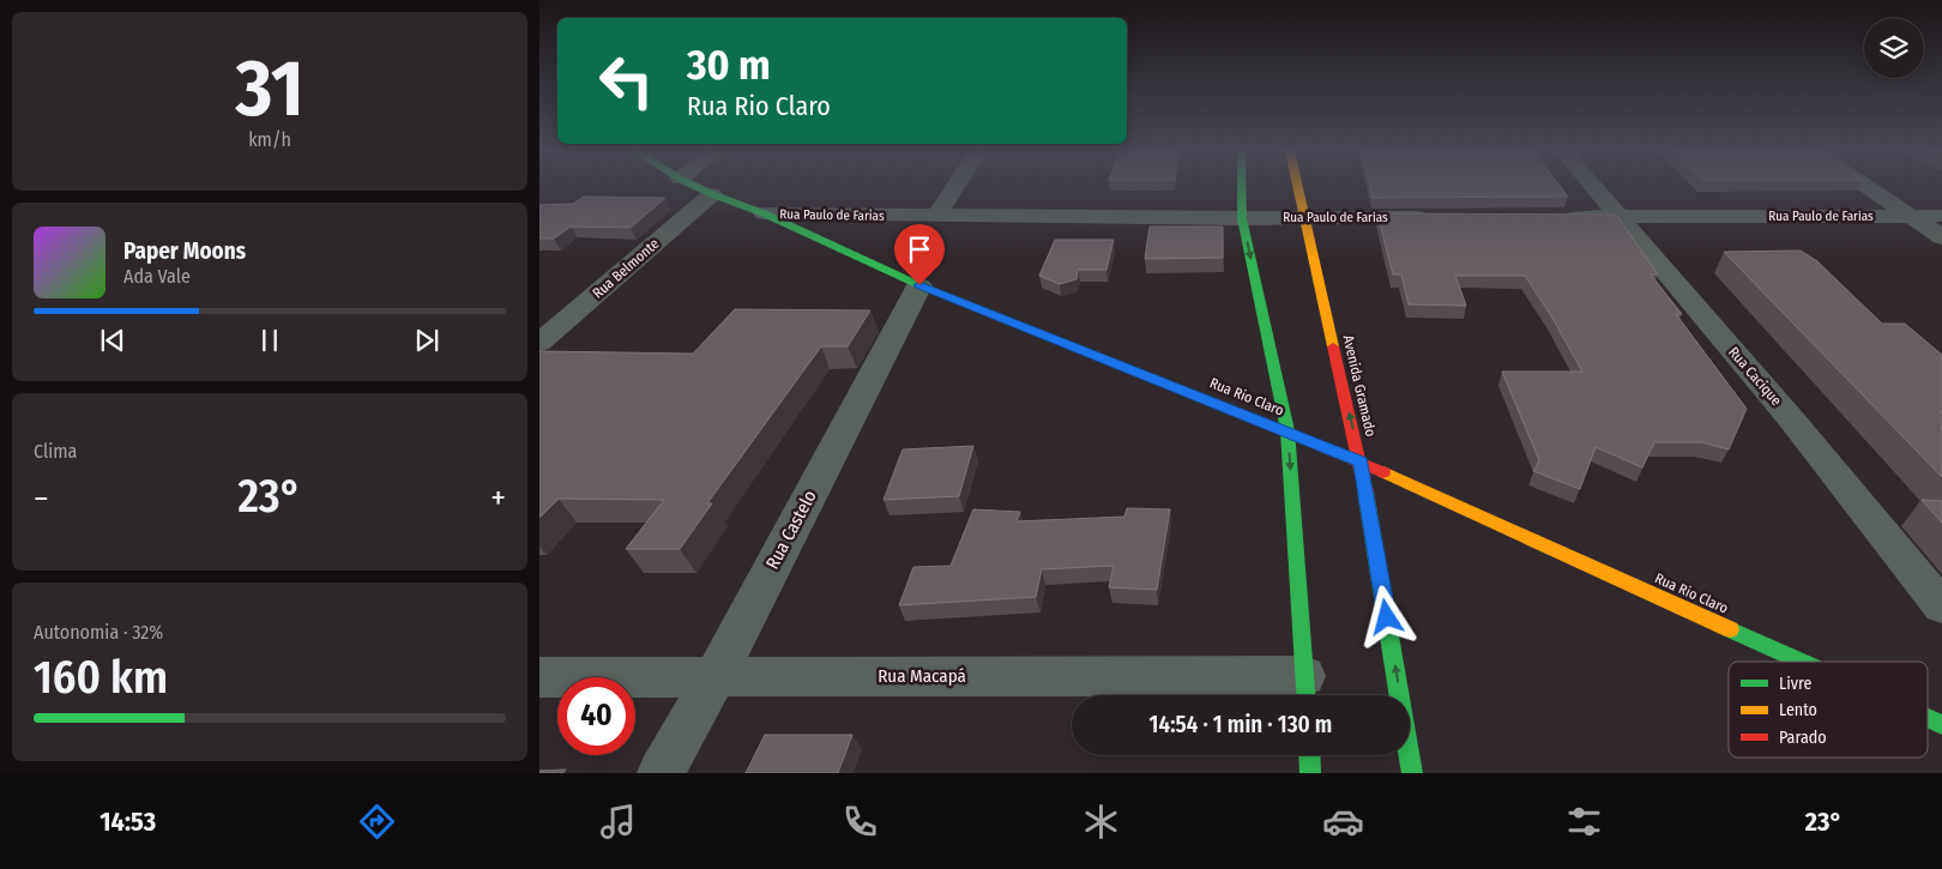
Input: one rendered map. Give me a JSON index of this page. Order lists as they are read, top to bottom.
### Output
{
  "streets": {
    "street": [
      "Rua Paulo de Farias",
      "Rua Belmonte",
      "Rua Cacique",
      "Avenida Gramado",
      "Rua Rio Claro",
      "Rua Castelo",
      "Rua Macapá"
    ]
  },
  "crossings": [
    ["Rua Paulo de Farias", "Rua Cacique"],
    ["Rua Paulo de Farias", "Avenida Gramado"],
    ["Rua Paulo de Farias", "Rua Rio Claro"],
    ["Rua Belmonte", "Rua Rio Claro"],
    ["Avenida Gramado", "Rua Rio Claro"],
    ["Rua Rio Claro", "Rua Castelo"],
    ["Rua Castelo", "Rua Macapá"]
  ],
  "legend": ["Livre", "Lento", "Parado"],
  "page": {
    "tile": [
      ["31", "km/h"],
      "Clima",
      ["Autonomia · 32%", "160 km"]
    ],
    "turn": ["30 m", "Rua Rio Claro"],
    "song": ["Paper Moons", "Ada Vale"],
    "heat": ["−", "23°", "+"],
    "limit": "40",
    "trip": "14:54 · 1 min · 130 m",
    "tabs": ["14:53", "23°"]
  }
}
